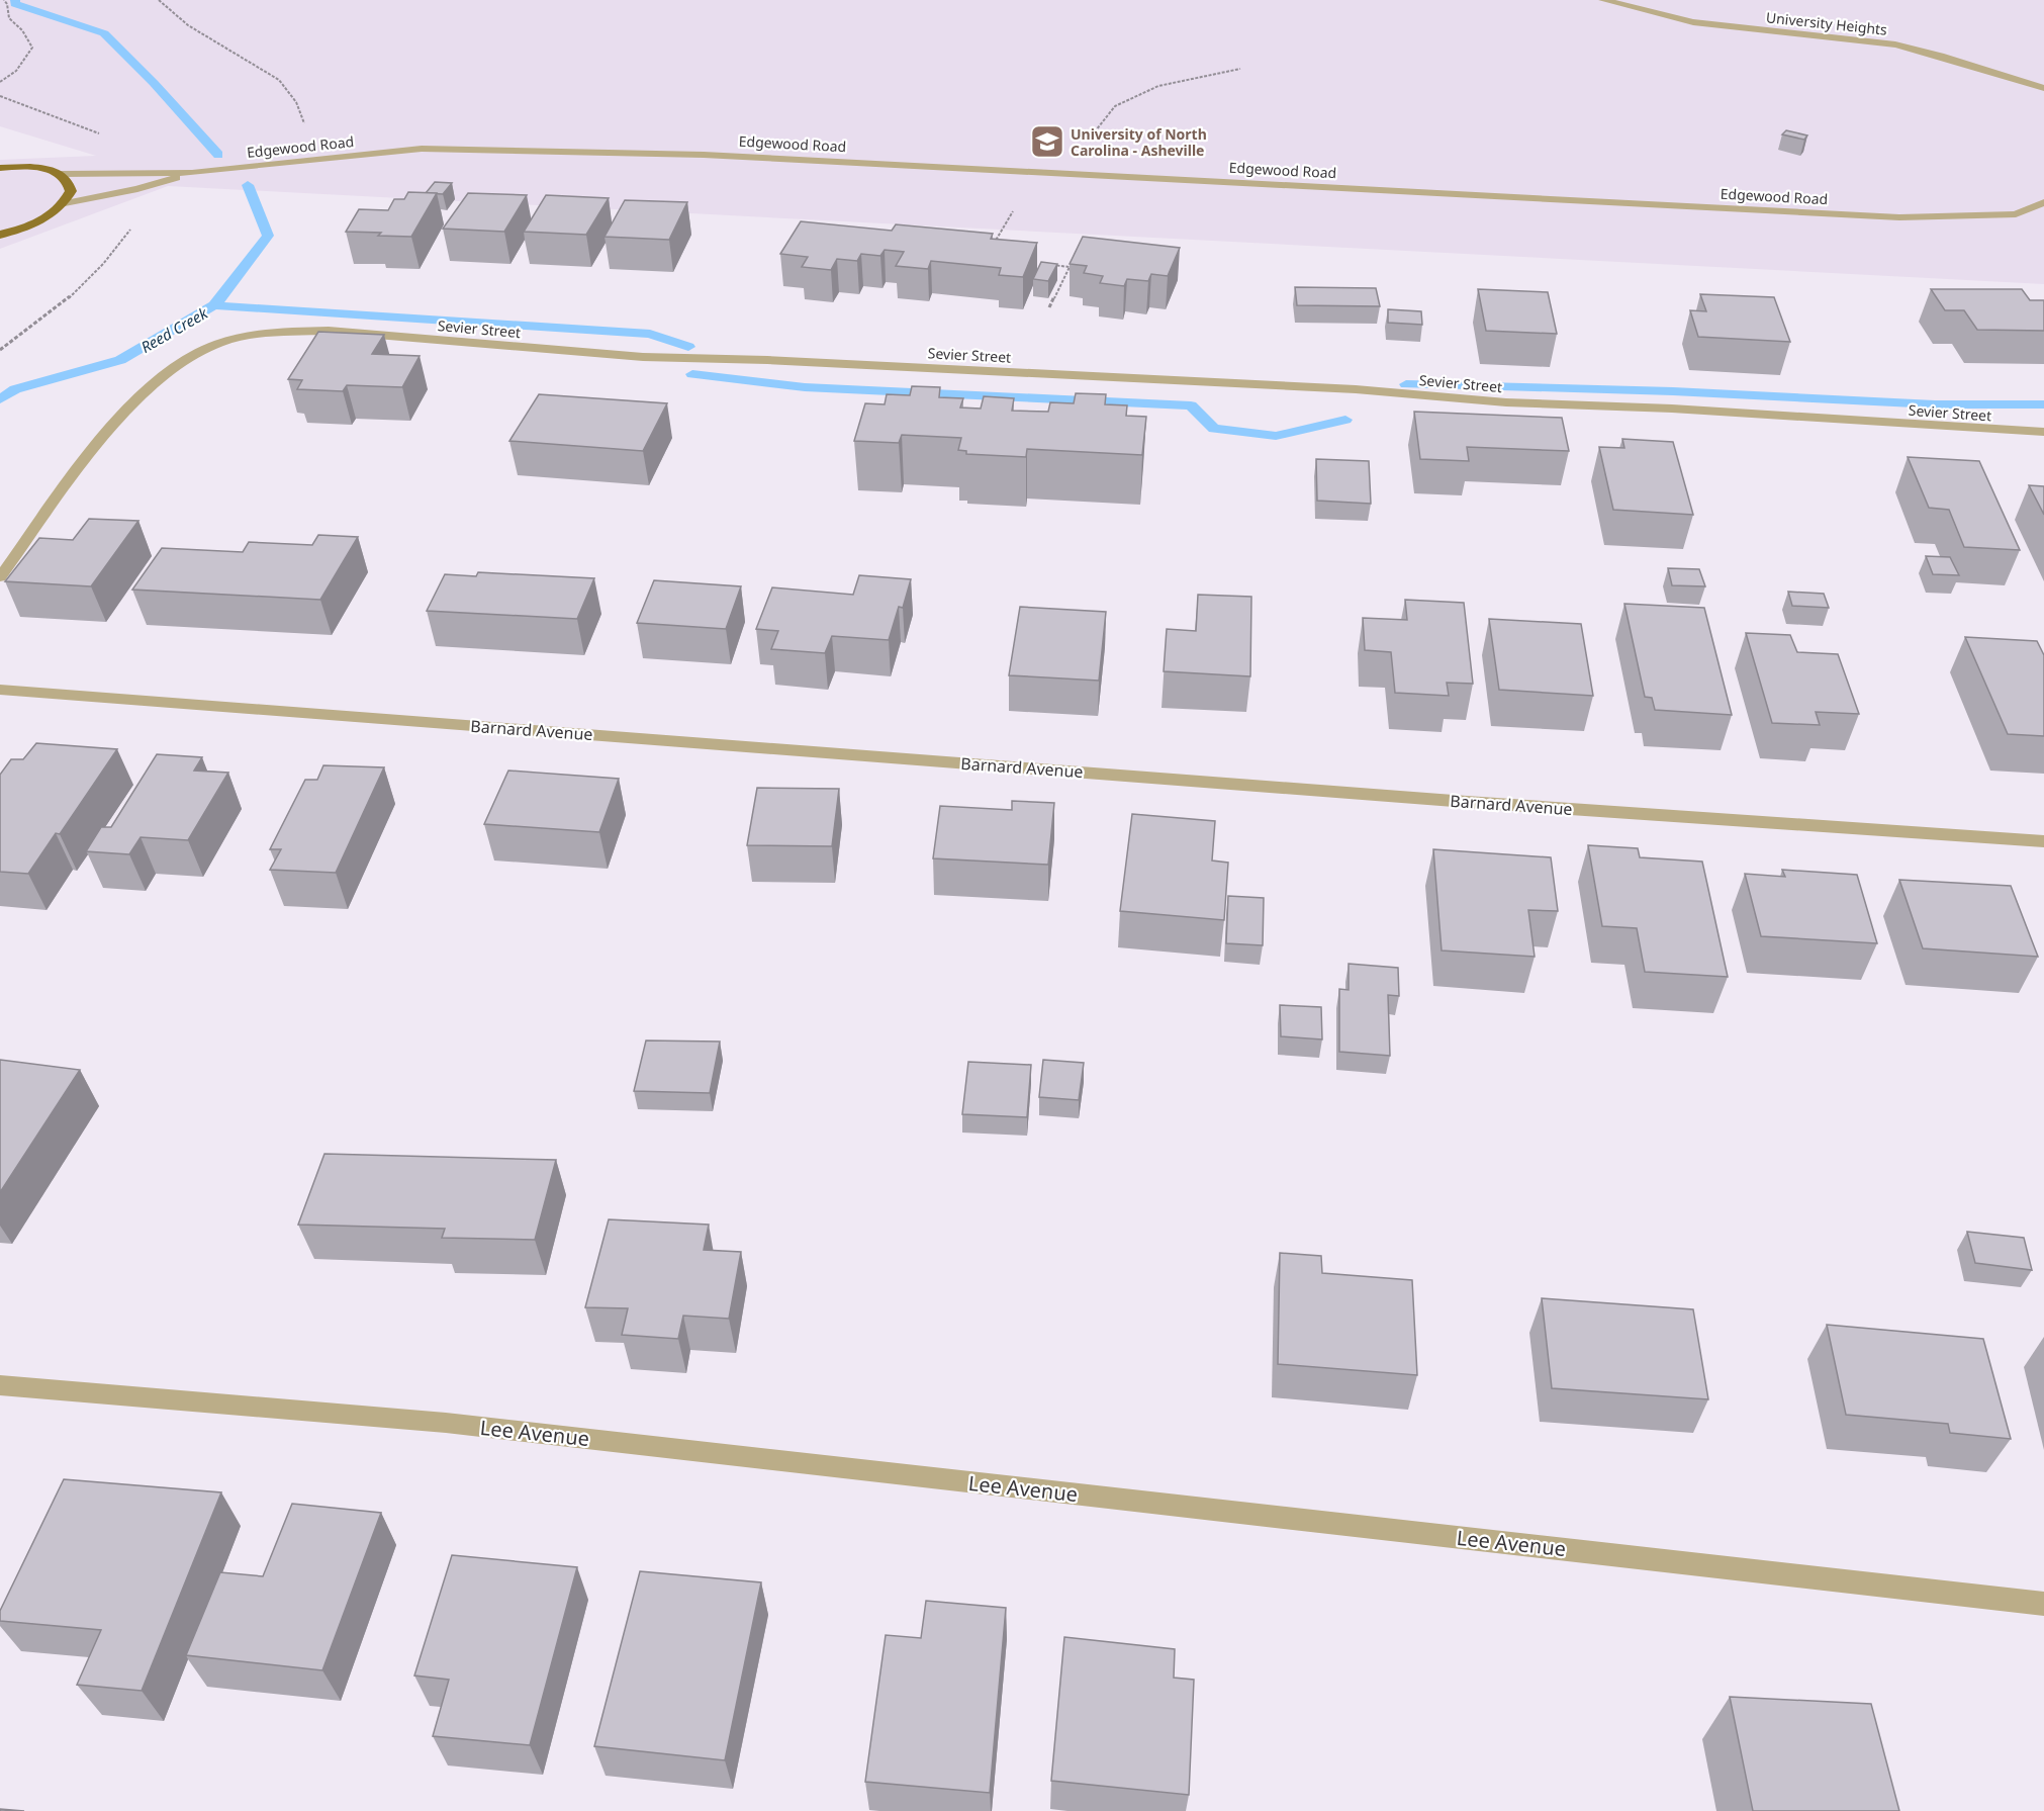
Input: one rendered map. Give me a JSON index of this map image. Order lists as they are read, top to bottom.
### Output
{
  "streets": {
    "street": [
      "University Heights",
      "Edgewood Road",
      "Sevier Street",
      "Barnard Avenue",
      "Lee Avenue"
    ]
  },
  "water": ["Reed Creek"],
  "places": {
    "school or university": ["University of North Carolina - Asheville"]
  }
}
